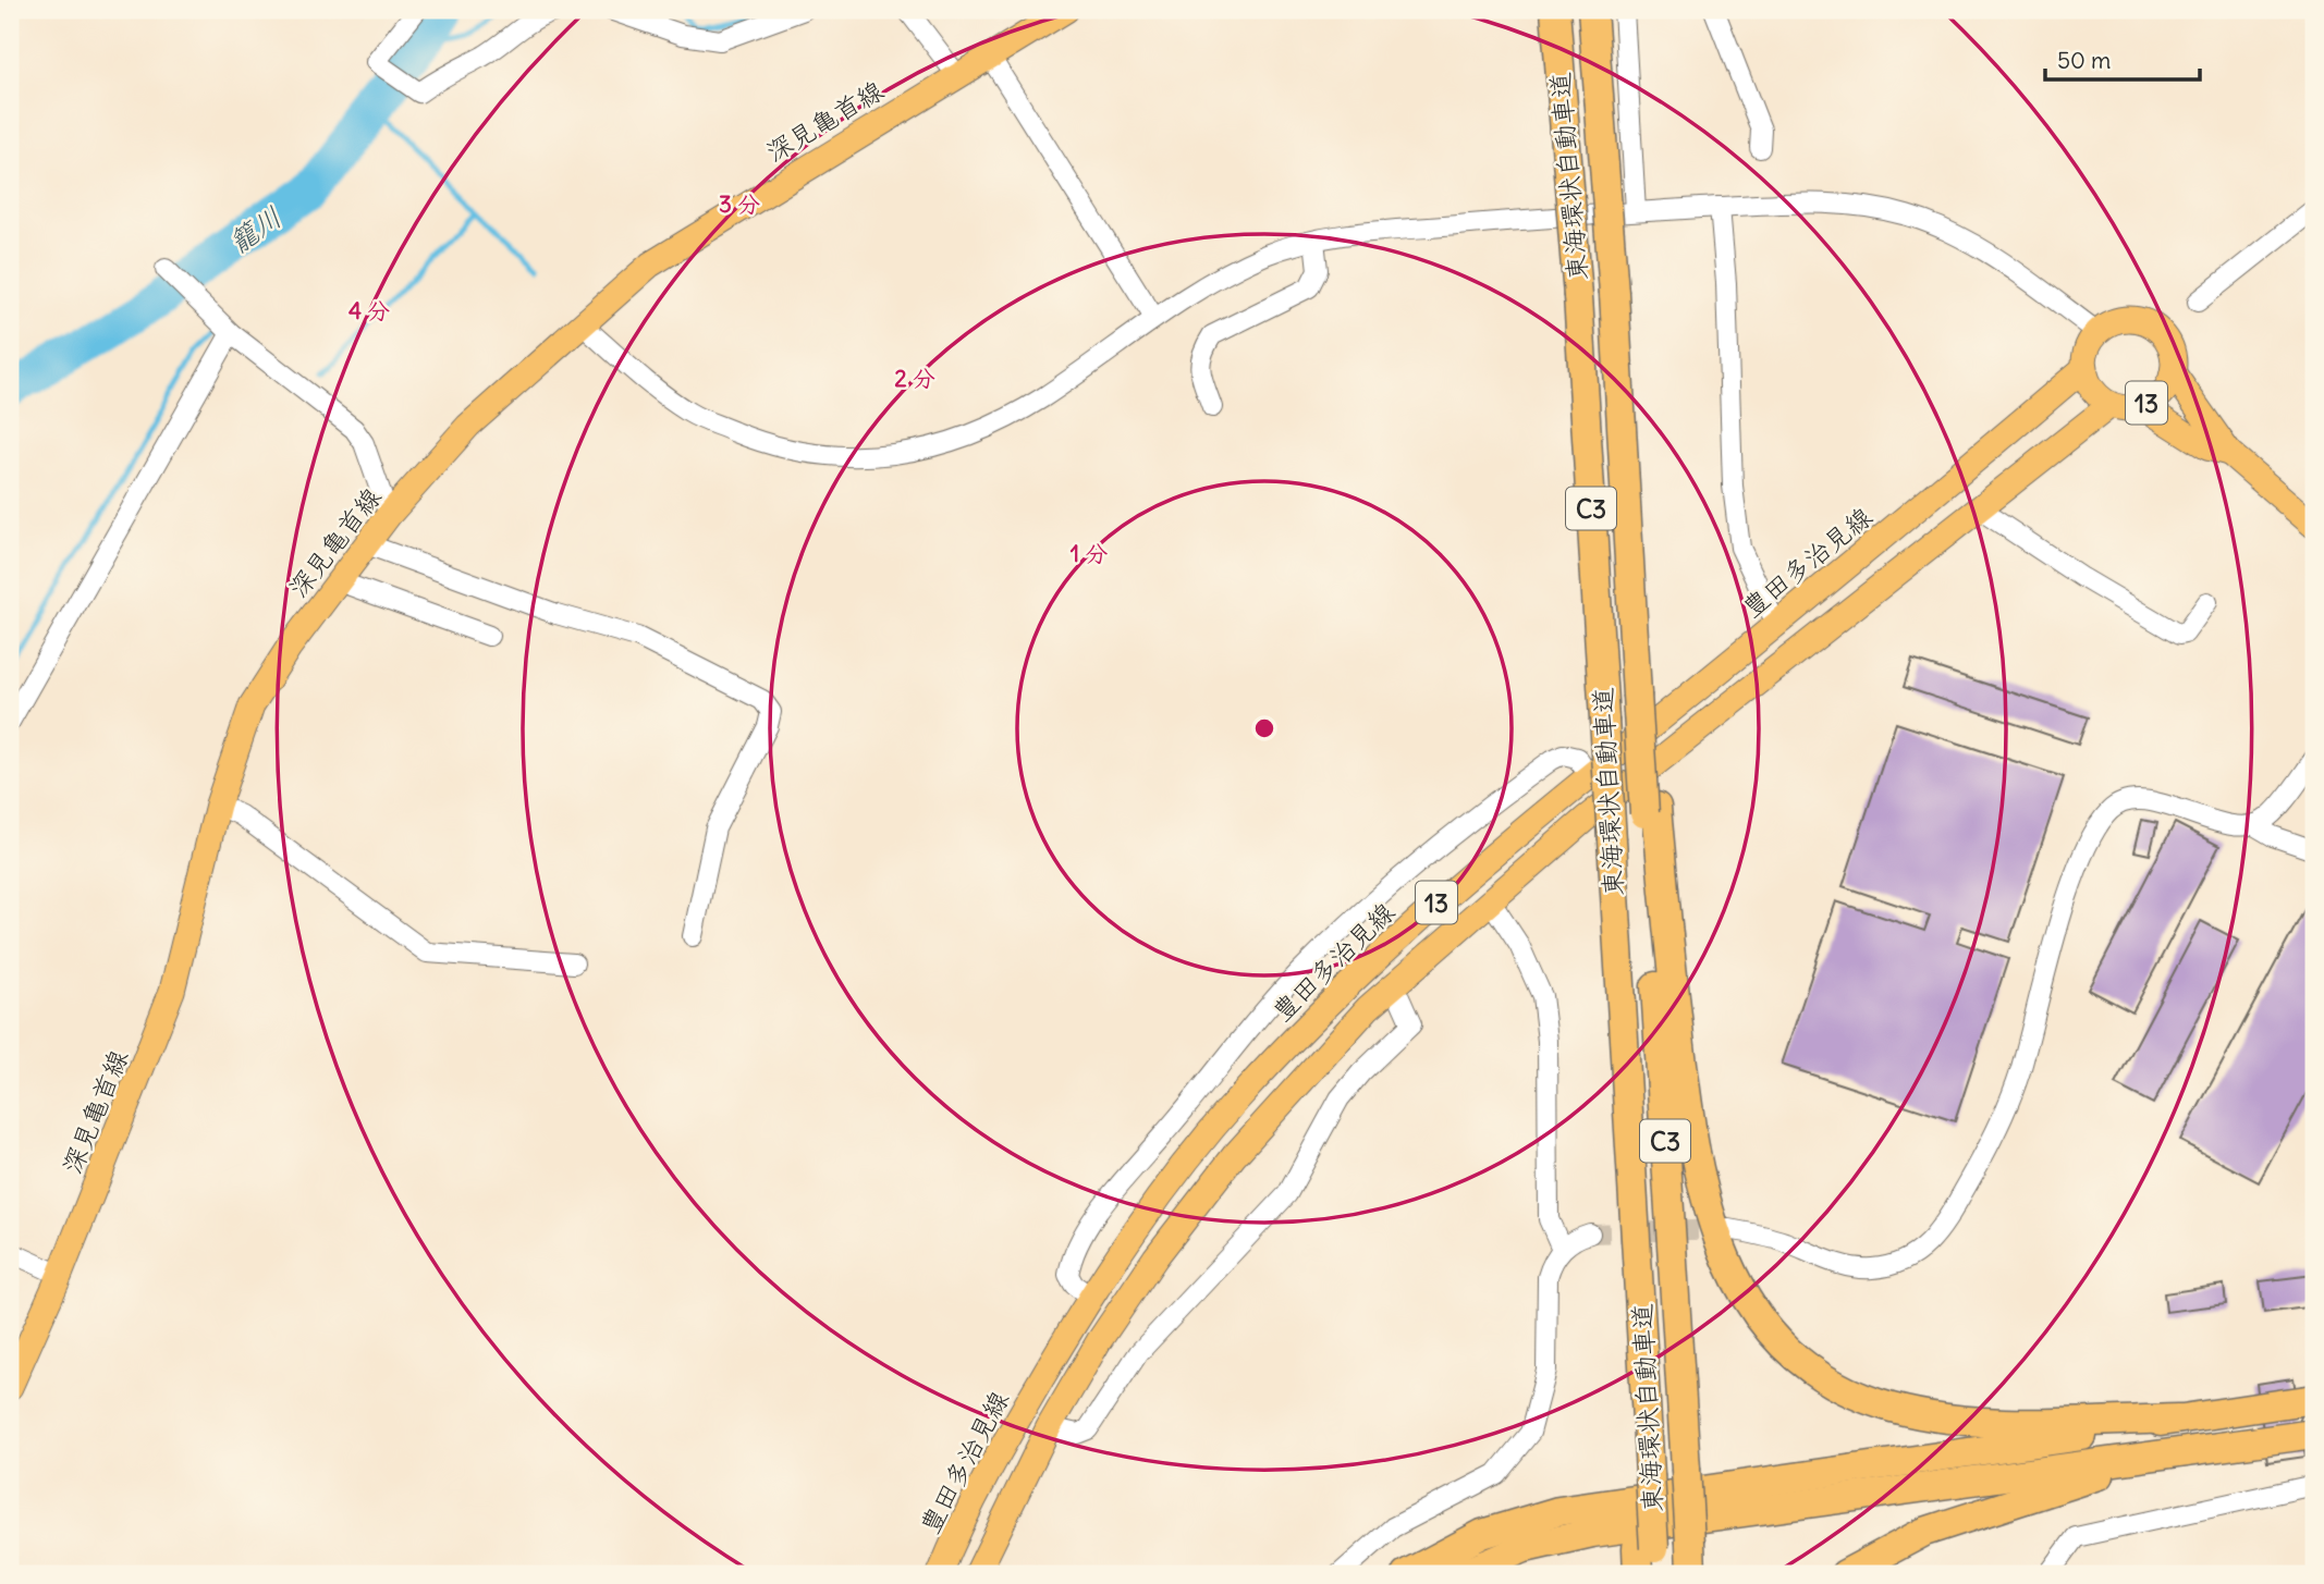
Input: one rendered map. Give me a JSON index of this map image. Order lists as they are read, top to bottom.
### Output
{
  "streets": {
    "highway": ["東海環状自動車道", "C3"],
    "main road": ["深見亀首線", "13", "豊田多治見線"]
  },
  "crossings": [
    ["13", "豊田多治見線"]
  ],
  "water": ["籠川"],
  "scale_bar": "50 m",
  "rings": [
    "3 分",
    "4 分",
    "2 分",
    "1 分"
  ]
}
